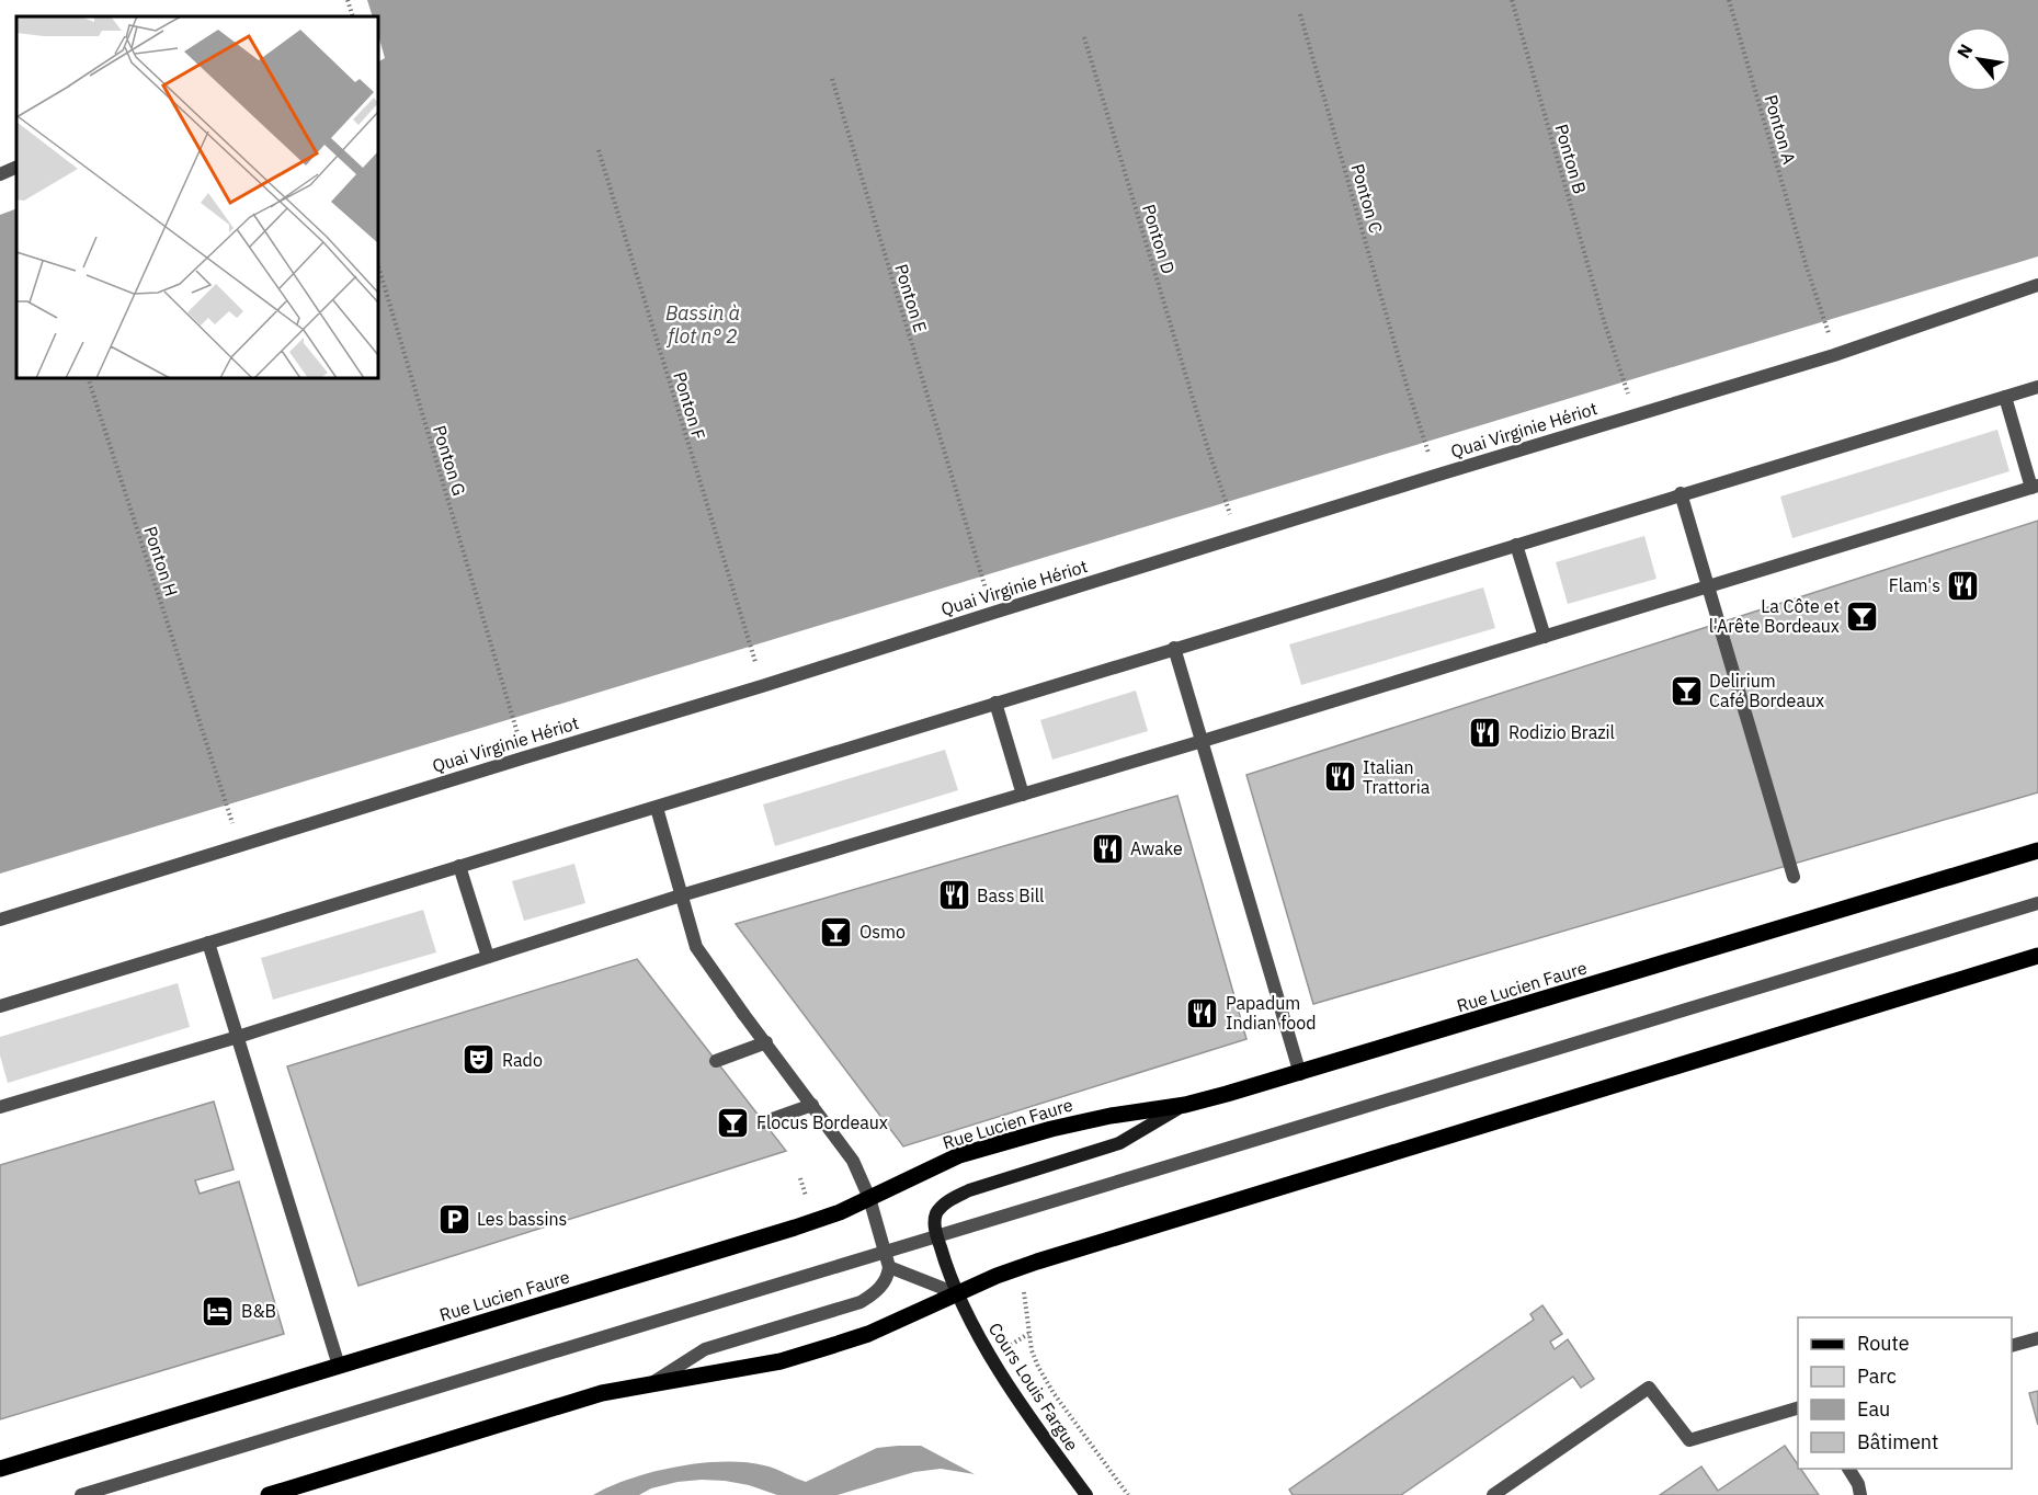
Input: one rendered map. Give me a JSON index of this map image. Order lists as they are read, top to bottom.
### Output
{
  "streets": {
    "main road": ["Rue Lucien Faure", "Cours Louis Fargue"],
    "street": ["Quai Virginie Hériot"],
    "path": [
      "Ponton A",
      "Ponton B",
      "Ponton C",
      "Ponton D",
      "Ponton E",
      "Ponton F",
      "Ponton G",
      "Ponton H"
    ]
  },
  "water": ["Bassin à flot n° 2"],
  "places": {
    "restaurant": [
      "Flam's",
      "Rodizio Brazil",
      "Italian Trattoria",
      "Awake",
      "Bass Bill",
      "Papadum Indian food"
    ],
    "bar": [
      "La Côte et l'Arête Bordeaux",
      "Delirium Café Bordeaux",
      "Osmo",
      "Flocus Bordeaux"
    ],
    "theatre": ["Rado"],
    "parking": ["Les bassins"],
    "hotel": ["B&B"]
  },
  "legend": [
    "Route",
    "Parc",
    "Eau",
    "Bâtiment"
  ],
  "north": "top left"
}
